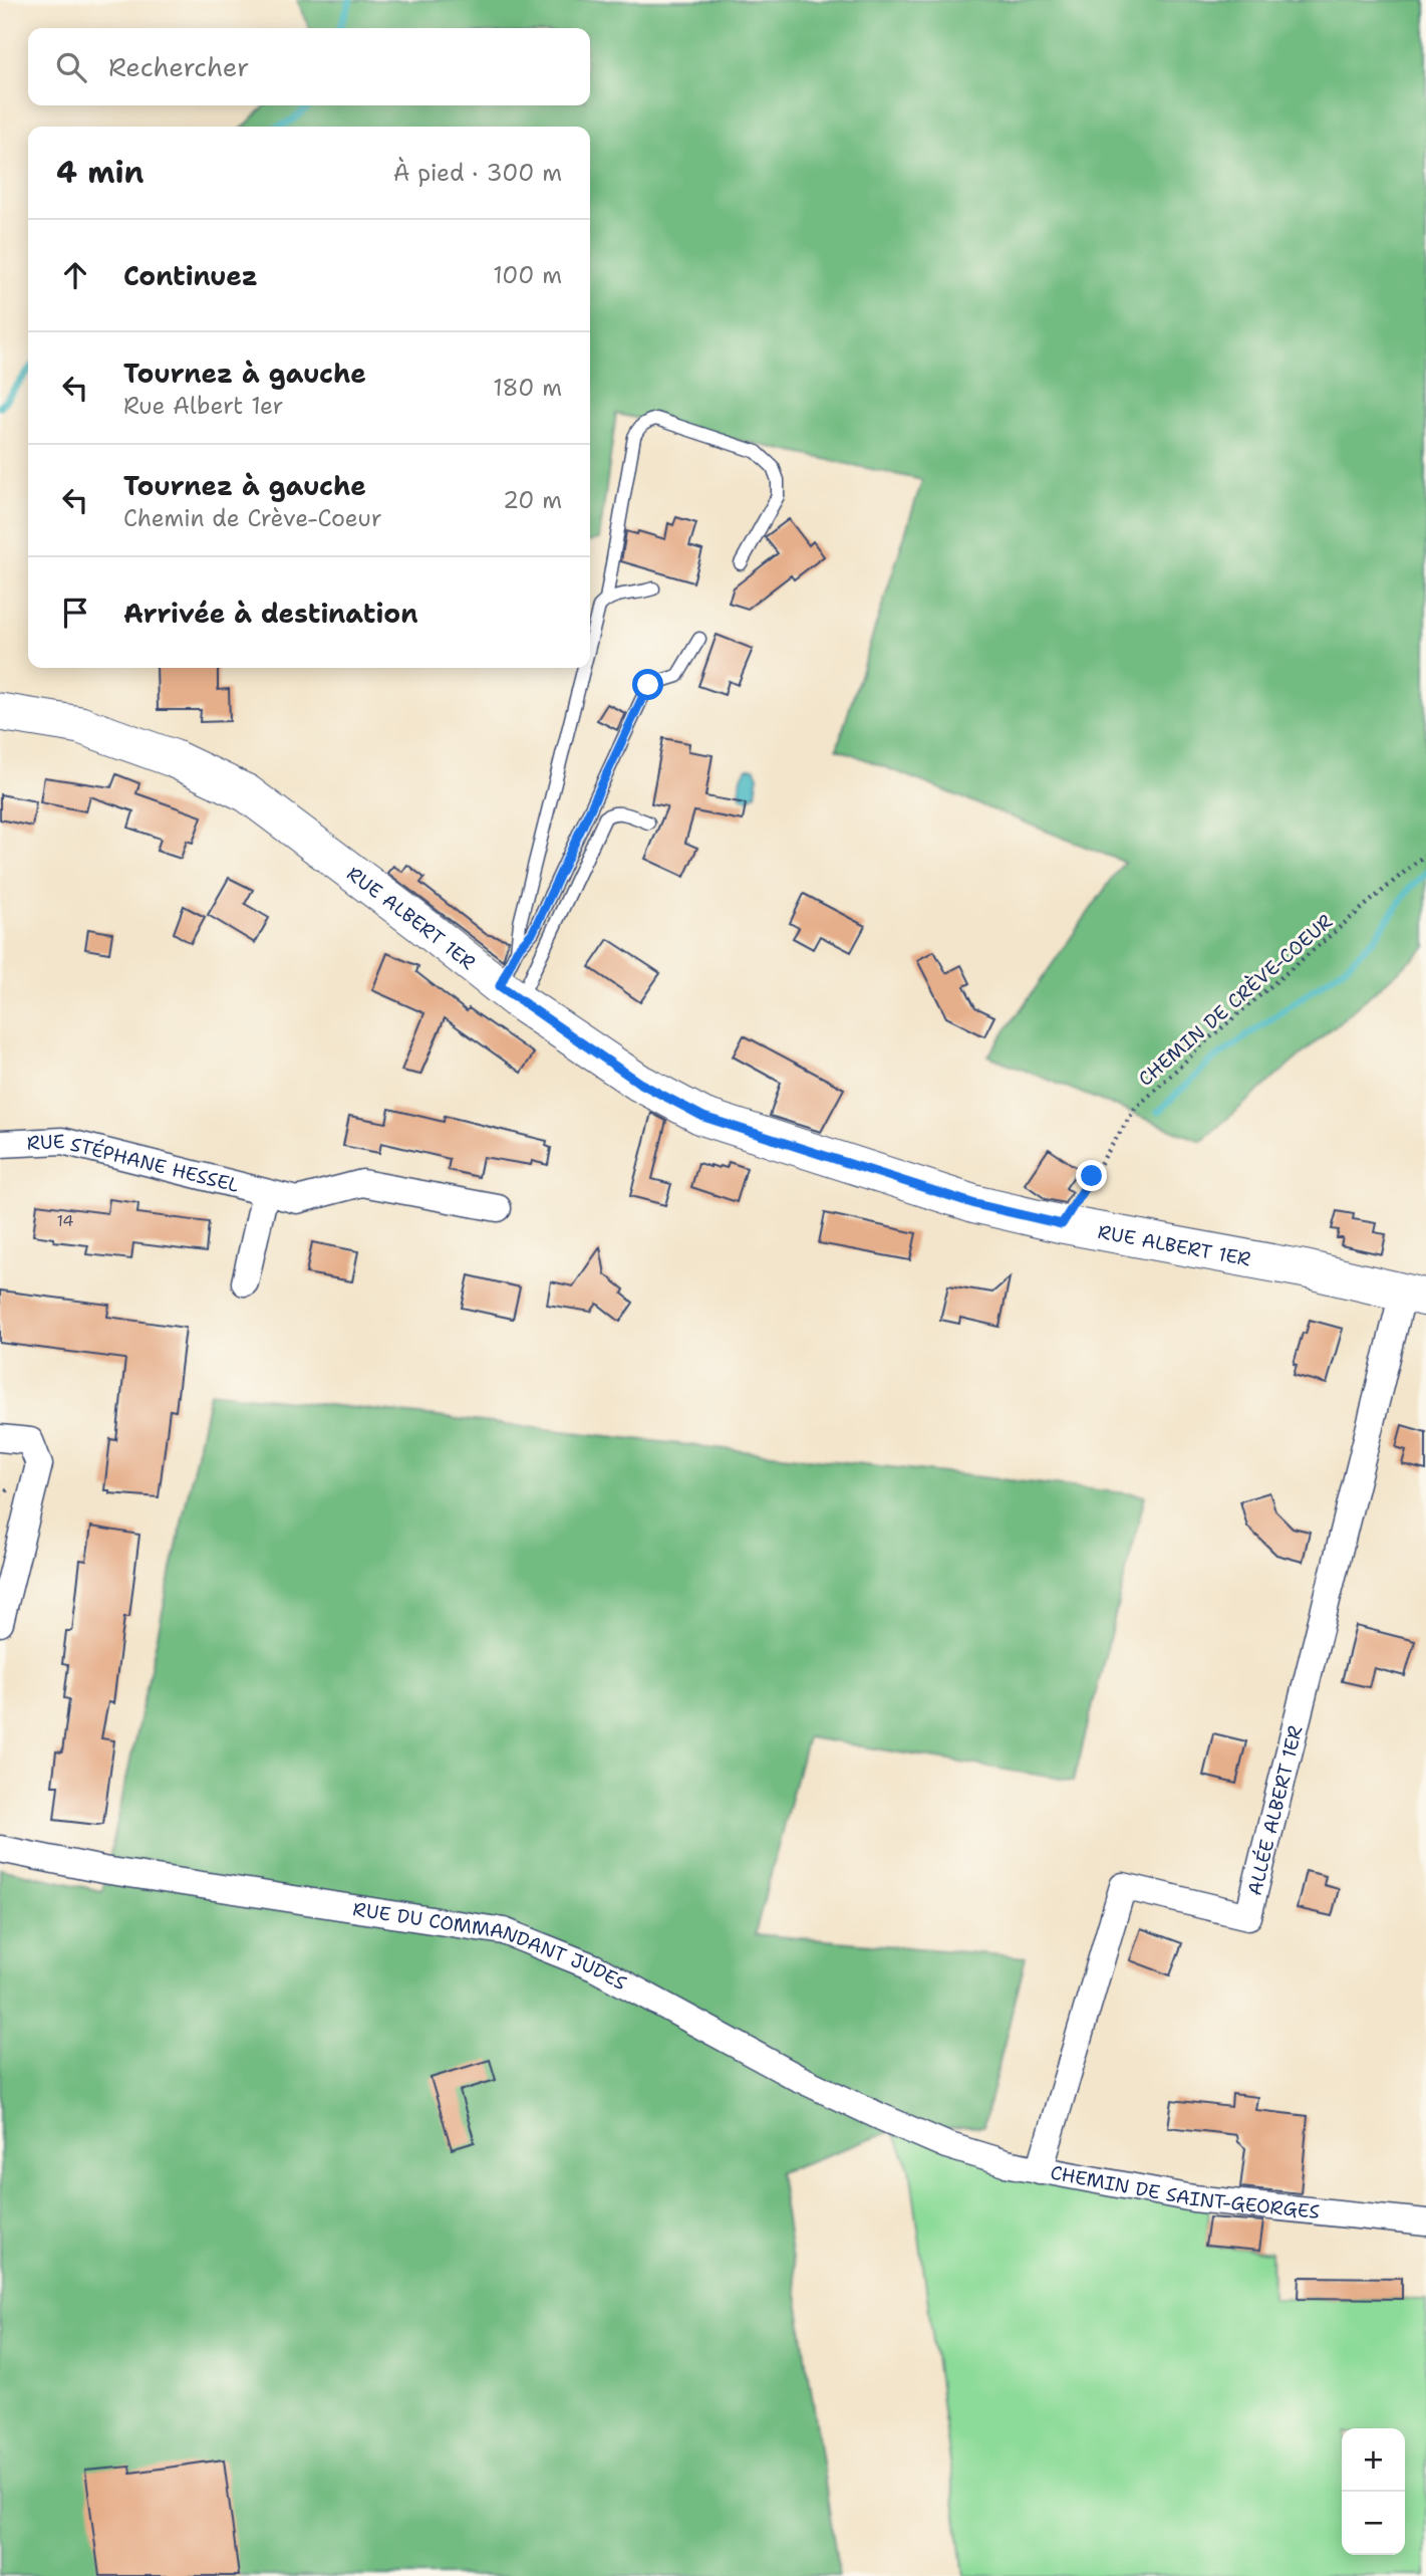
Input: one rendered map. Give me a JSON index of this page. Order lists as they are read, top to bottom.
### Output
{
  "streets": {
    "street": [
      "RUE ALBERT 1ER",
      "RUE STÉPHANE HESSEL",
      "ALLÉE ALBERT 1ER",
      "RUE DU COMMANDANT JUDES",
      "CHEMIN DE SAINT-GEORGES"
    ],
    "path": ["CHEMIN DE CRÈVE-COEUR"]
  },
  "crossings": [
    ["RUE ALBERT 1ER", "CHEMIN DE CRÈVE-COEUR"],
    ["RUE ALBERT 1ER", "ALLÉE ALBERT 1ER"],
    ["ALLÉE ALBERT 1ER", "CHEMIN DE SAINT-GEORGES"],
    ["RUE DU COMMANDANT JUDES", "CHEMIN DE SAINT-GEORGES"]
  ],
  "house_numbers": ["14"],
  "page": {
    "search": "Rechercher",
    "heading": ["4 min", "À pied · 300 m"],
    "list": [
      ["Continuez", "100 m"],
      ["Tournez à gauche", "Rue Albert 1er", "180 m"],
      ["Tournez à gauche", "Chemin de Crève-Coeur", "20 m"],
      "Arrivée à destination"
    ],
    "map_buttons": ["+", "−"]
  }
}
